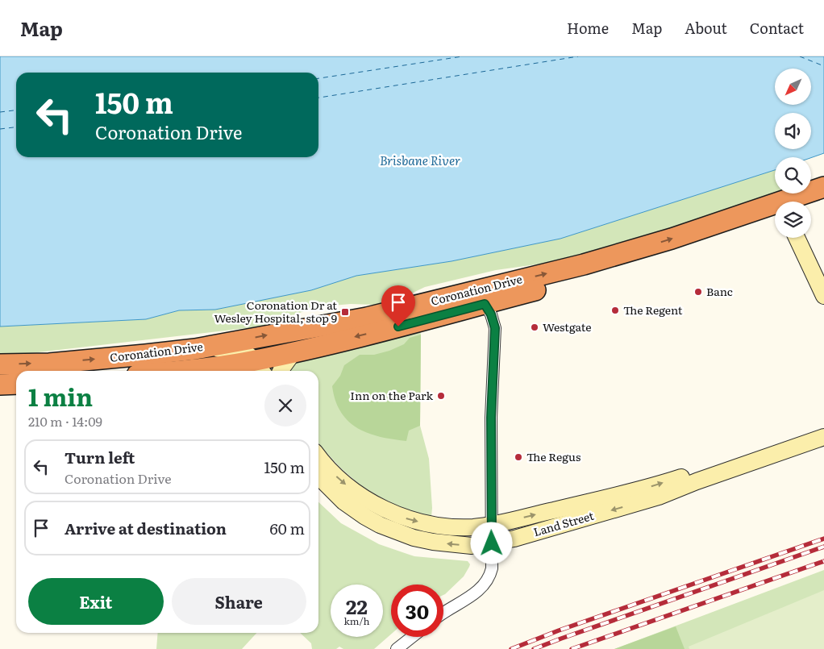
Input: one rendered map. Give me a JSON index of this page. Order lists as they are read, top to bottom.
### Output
{
  "streets": {
    "highway": ["Coronation Drive"],
    "main road": ["Land Street"]
  },
  "water": ["Brisbane River"],
  "places": {
    "other": [
      "Banc",
      "The Regent",
      "Westgate",
      "Inn on the Park",
      "The Regus"
    ],
    "transit": ["Coronation Dr at Wesley Hospital, stop 9"]
  },
  "north": "bottom left",
  "page": {
    "header": "Map",
    "nav": [
      "Home",
      "Map",
      "About",
      "Contact"
    ],
    "turn": ["150 m", "Coronation Drive"],
    "heading": ["1 min", "210 m · 14:09"],
    "list": [
      {
        "name": "Turn left",
        "note": "Coronation Drive",
        "value": "150 m"
      },
      {
        "name": "Arrive at destination",
        "value": "60 m"
      }
    ],
    "buttons": ["Exit", "Share"],
    "speed": "22 km/h",
    "limit": "30"
  }
}
